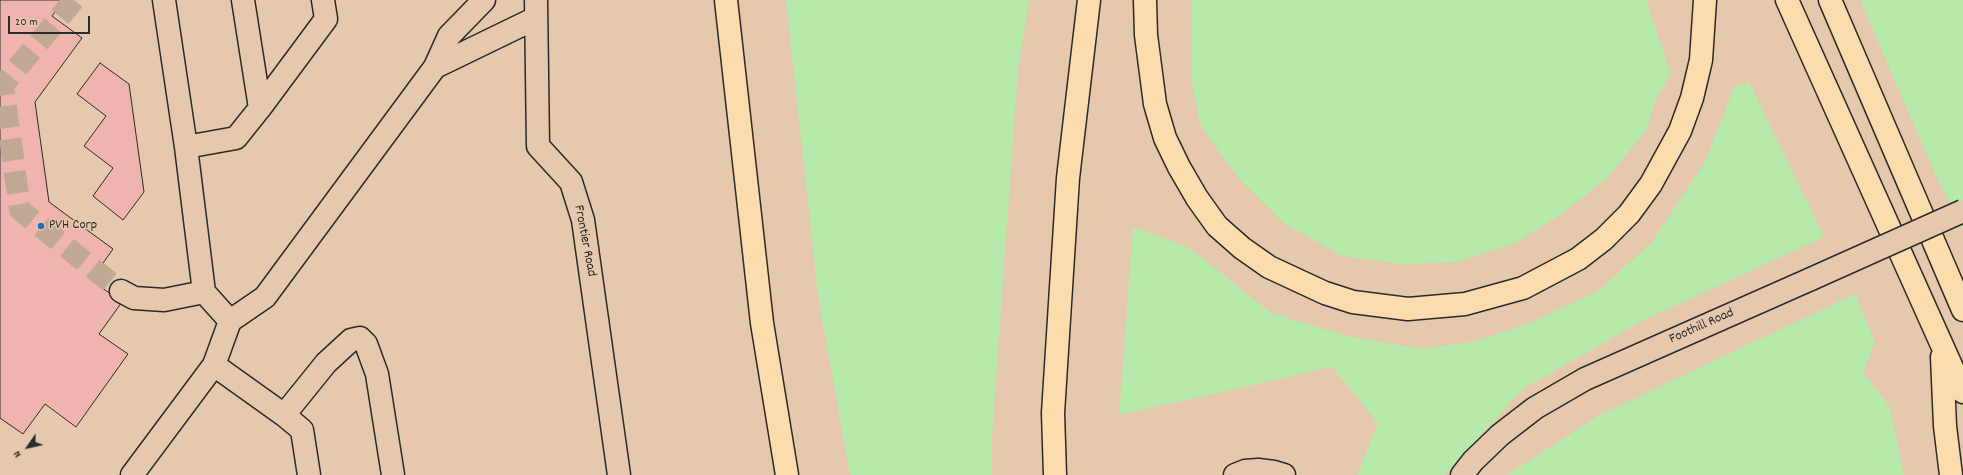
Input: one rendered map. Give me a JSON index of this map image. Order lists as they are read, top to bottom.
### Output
{
  "streets": {
    "street": ["Frontier Road", "Foothill Road"]
  },
  "places": ["PVH Corp"],
  "scale_bar": "20 m",
  "north": "bottom left"
}
